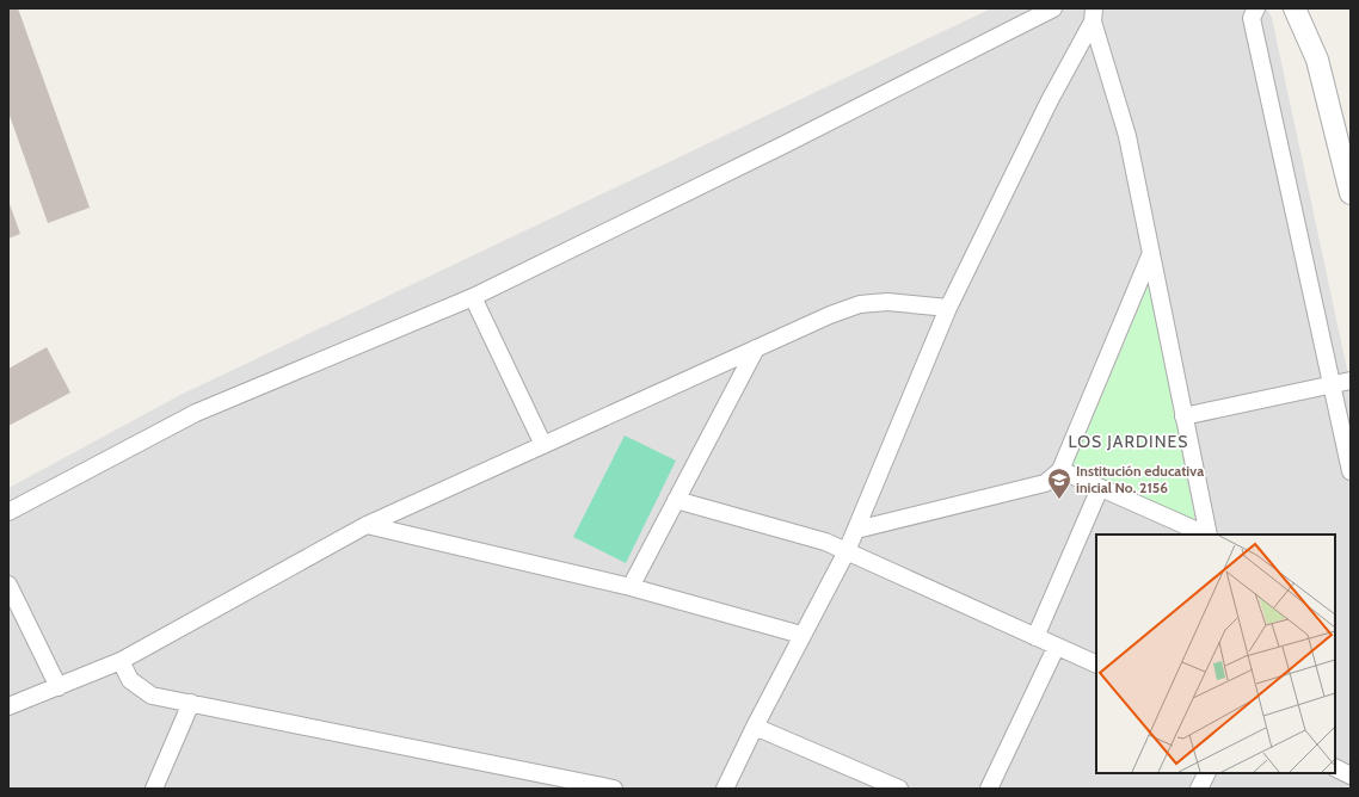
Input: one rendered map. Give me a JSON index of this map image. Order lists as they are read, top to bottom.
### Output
{
  "districts": ["LOS JARDINES"],
  "places": {
    "school or university": ["Institución educativa inicial No. 2156"]
  }
}
